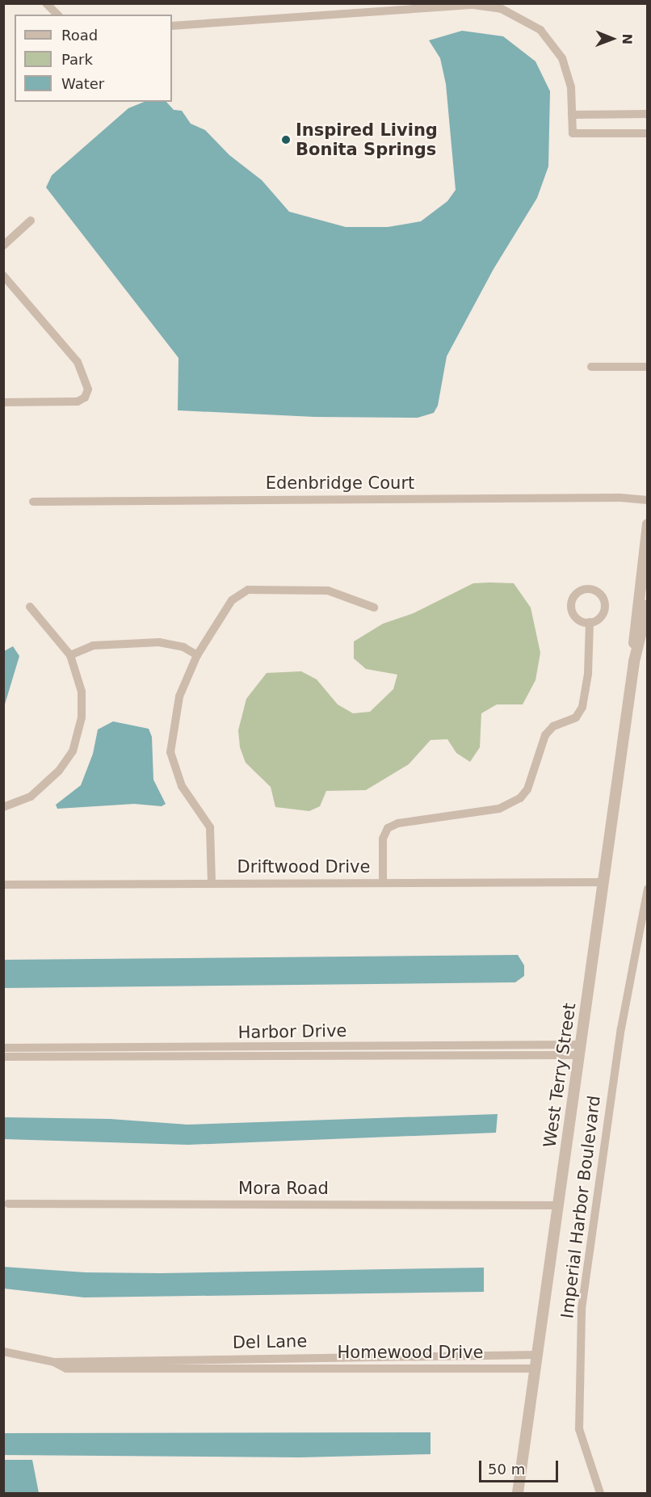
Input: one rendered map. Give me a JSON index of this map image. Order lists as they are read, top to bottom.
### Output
{
  "streets": {
    "street": [
      "Edenbridge Court",
      "Driftwood Drive",
      "Harbor Drive",
      "West Terry Street",
      "Mora Road",
      "Imperial Harbor Boulevard",
      "Del Lane",
      "Homewood Drive"
    ]
  },
  "crossings": [
    ["Driftwood Drive", "West Terry Street"],
    ["Harbor Drive", "West Terry Street"],
    ["West Terry Street", "Mora Road"],
    ["West Terry Street", "Del Lane"],
    ["West Terry Street", "Homewood Drive"],
    ["Del Lane", "Homewood Drive"]
  ],
  "places": ["Inspired Living Bonita Springs"],
  "legend": ["Road", "Park", "Water"],
  "scale_bar": "50 m",
  "north": "right"
}
